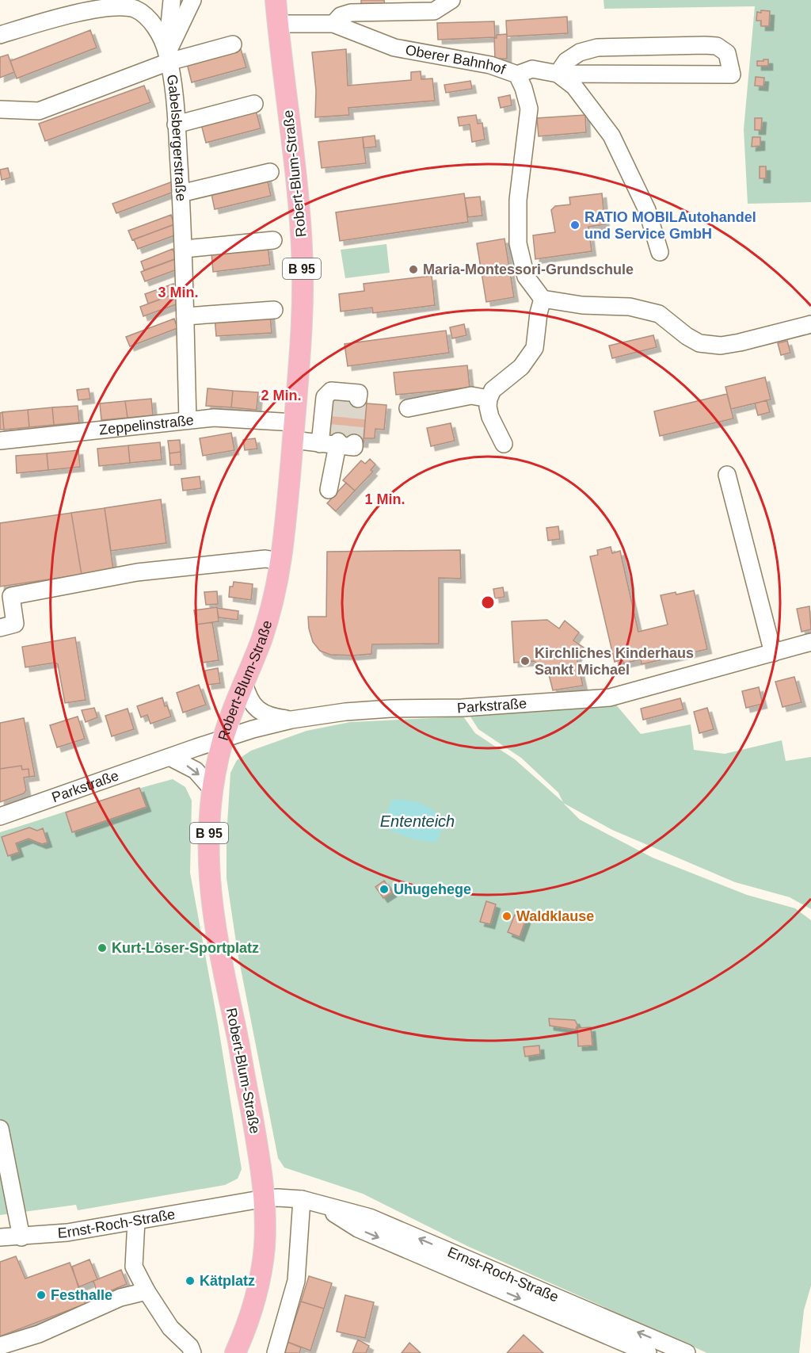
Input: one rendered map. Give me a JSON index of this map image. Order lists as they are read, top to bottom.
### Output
{
  "streets": {
    "main road": ["Robert-Blum-Straße", "B 95"],
    "street": [
      "Oberer Bahnhof",
      "Gabelsbergerstraße",
      "Zeppelinstraße",
      "Parkstraße",
      "Ernst-Roch-Straße"
    ]
  },
  "crossings": [
    ["Oberer Bahnhof", "Robert-Blum-Straße"],
    ["Gabelsbergerstraße", "Zeppelinstraße"],
    ["Robert-Blum-Straße", "Zeppelinstraße"],
    ["Robert-Blum-Straße", "Parkstraße"],
    ["Robert-Blum-Straße", "Ernst-Roch-Straße"]
  ],
  "water": ["Ententeich"],
  "places": [
    "RATIO MOBILAutohandel und Service GmbH",
    "Maria-Montessori-Grundschule",
    "Kirchliches Kinderhaus Sankt Michael",
    "Uhugehege",
    "Waldklause",
    "Kurt-Löser-Sportplatz",
    "Kätplatz",
    "Festhalle"
  ],
  "rings": ["3 Min.", "2 Min.", "1 Min."]
}
